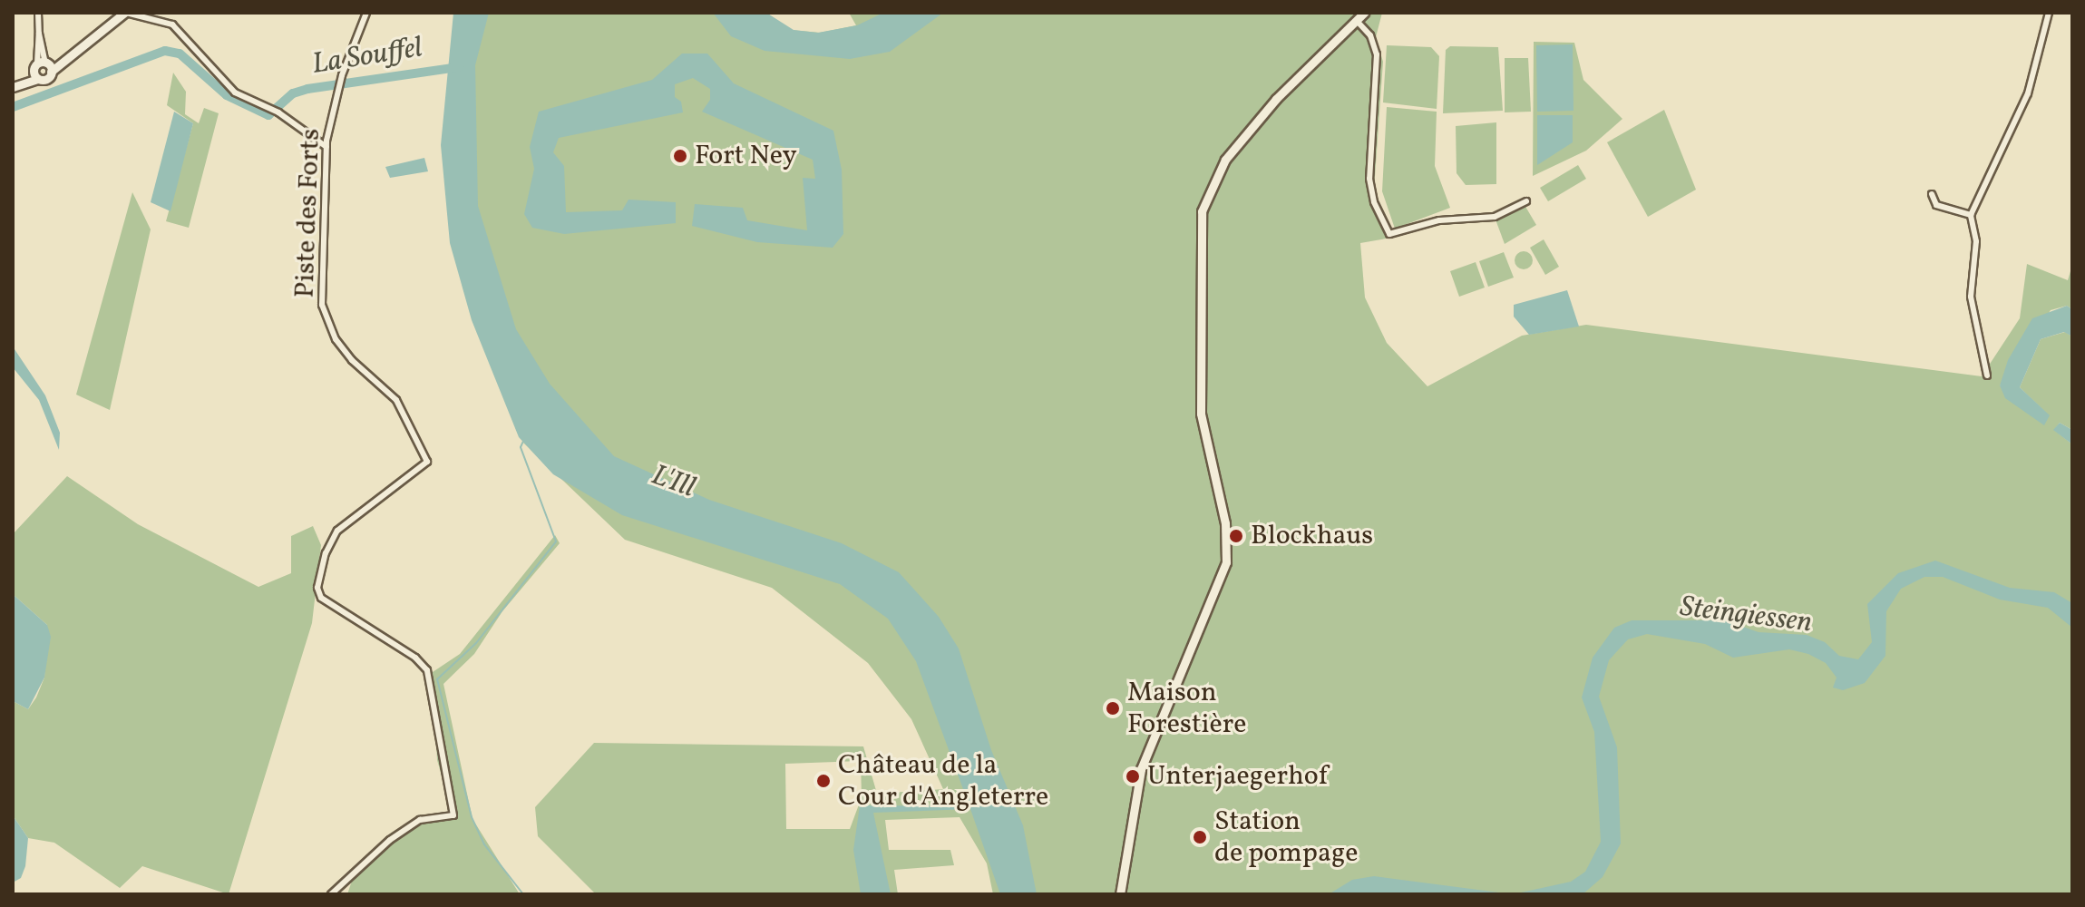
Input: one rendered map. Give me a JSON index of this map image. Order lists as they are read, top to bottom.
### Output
{
  "streets": {
    "street": ["Piste des Forts"]
  },
  "water": ["La Souffel", "L'Ill", "Steingiessen"],
  "places": [
    "Fort Ney",
    "Blockhaus",
    "Maison Forestière",
    "Unterjaegerhof",
    "Château de la Cour d'Angleterre",
    "Station de pompage"
  ]
}
